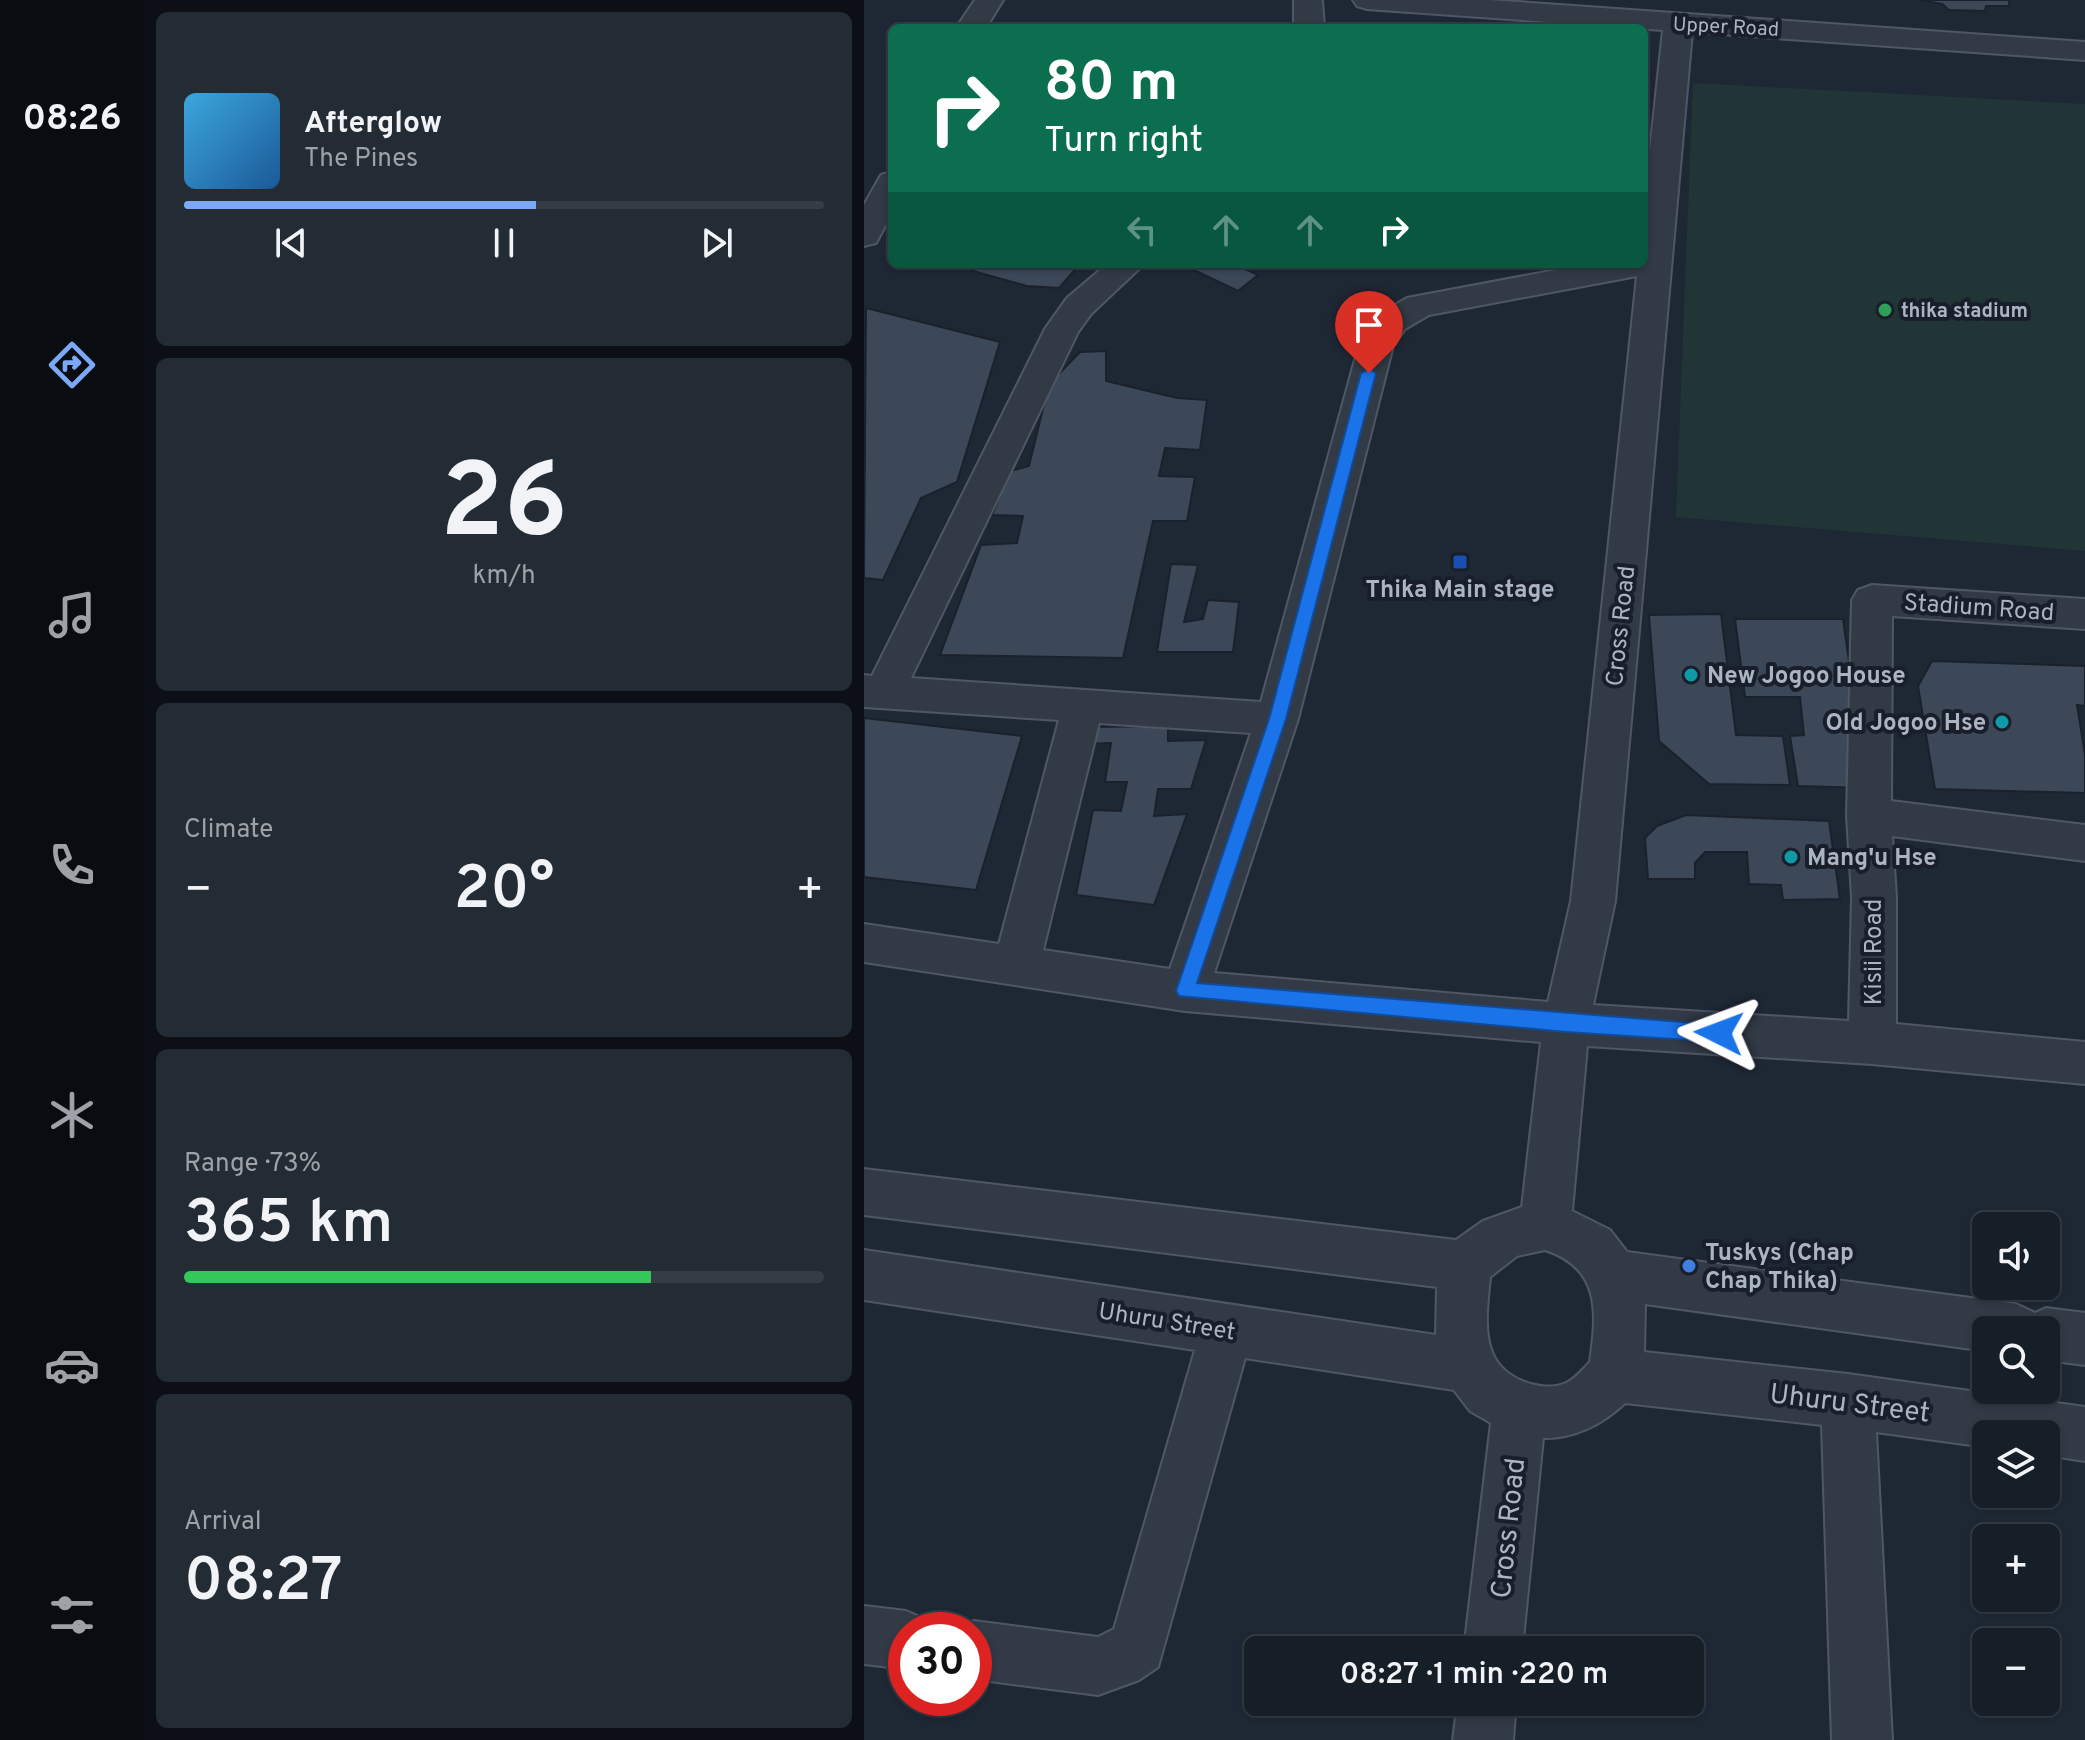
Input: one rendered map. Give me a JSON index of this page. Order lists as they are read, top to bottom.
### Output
{
  "streets": {
    "street": [
      "Upper Road",
      "Stadium Road",
      "Cross Road",
      "Kisii Road",
      "Uhuru Street"
    ]
  },
  "crossings": [
    ["Upper Road", "Cross Road"],
    ["Stadium Road", "Kisii Road"],
    ["Cross Road", "Uhuru Street"]
  ],
  "places": {
    "other": [
      "thika stadium",
      "New Jogoo House",
      "Old Jogoo Hse",
      "Mang'u Hse",
      "Tuskys (Chap Chap Thika)"
    ],
    "transit": ["Thika Main stage"]
  },
  "page": {
    "tabs": "08:26",
    "turn": ["80 m", "Turn right"],
    "song": ["Afterglow", "The Pines"],
    "tile": [
      ["26", "km/h"],
      "Climate",
      ["Range · 73%", "365 km"],
      ["Arrival", "08:27"]
    ],
    "heat": ["−", "20°", "+"],
    "map_buttons": ["+", "−"],
    "limit": "30",
    "trip": "08:27 · 1 min · 220 m"
  }
}
